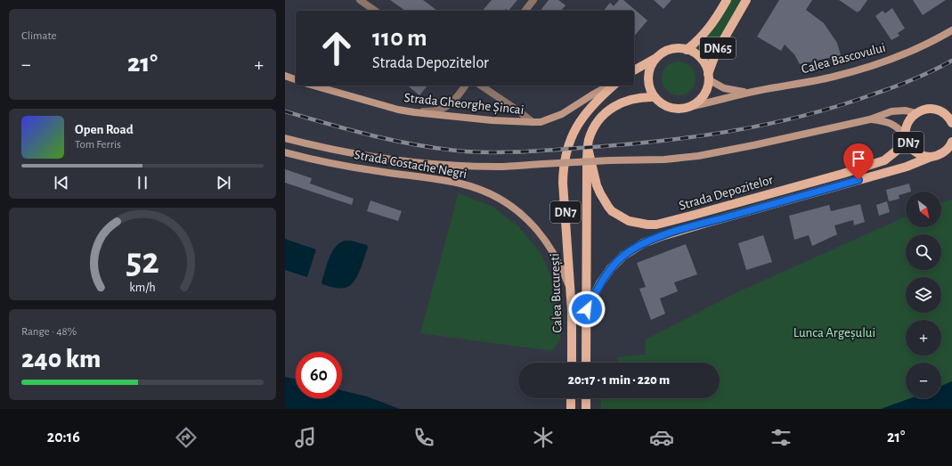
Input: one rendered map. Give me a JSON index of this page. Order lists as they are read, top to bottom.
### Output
{
  "streets": {
    "main road": [
      "DN65",
      "Calea Bascovului",
      "Strada Gheorghe Șincai",
      "DN7",
      "Strada Costache Negri",
      "Strada Depozitelor",
      "Calea București"
    ]
  },
  "crossings": [
    ["DN65", "Calea Bascovului"],
    ["DN65", "DN7"],
    ["Calea Bascovului", "DN7"],
    ["DN7", "Strada Depozitelor"],
    ["Strada Costache Negri", "Calea București"]
  ],
  "parks": ["Lunca Argeșului"],
  "north": "bottom right",
  "page": {
    "tile": [
      "Climate",
      ["Range · 48%", "240 km"]
    ],
    "turn": ["110 m", "Strada Depozitelor"],
    "heat": ["−", "21°", "+"],
    "song": ["Open Road", "Tom Ferris"],
    "map_buttons": ["+", "−"],
    "limit": "60",
    "trip": "20:17 · 1 min · 220 m",
    "tabs": ["20:16", "21°"],
    "gauge": ["52", "km/h"]
  }
}
